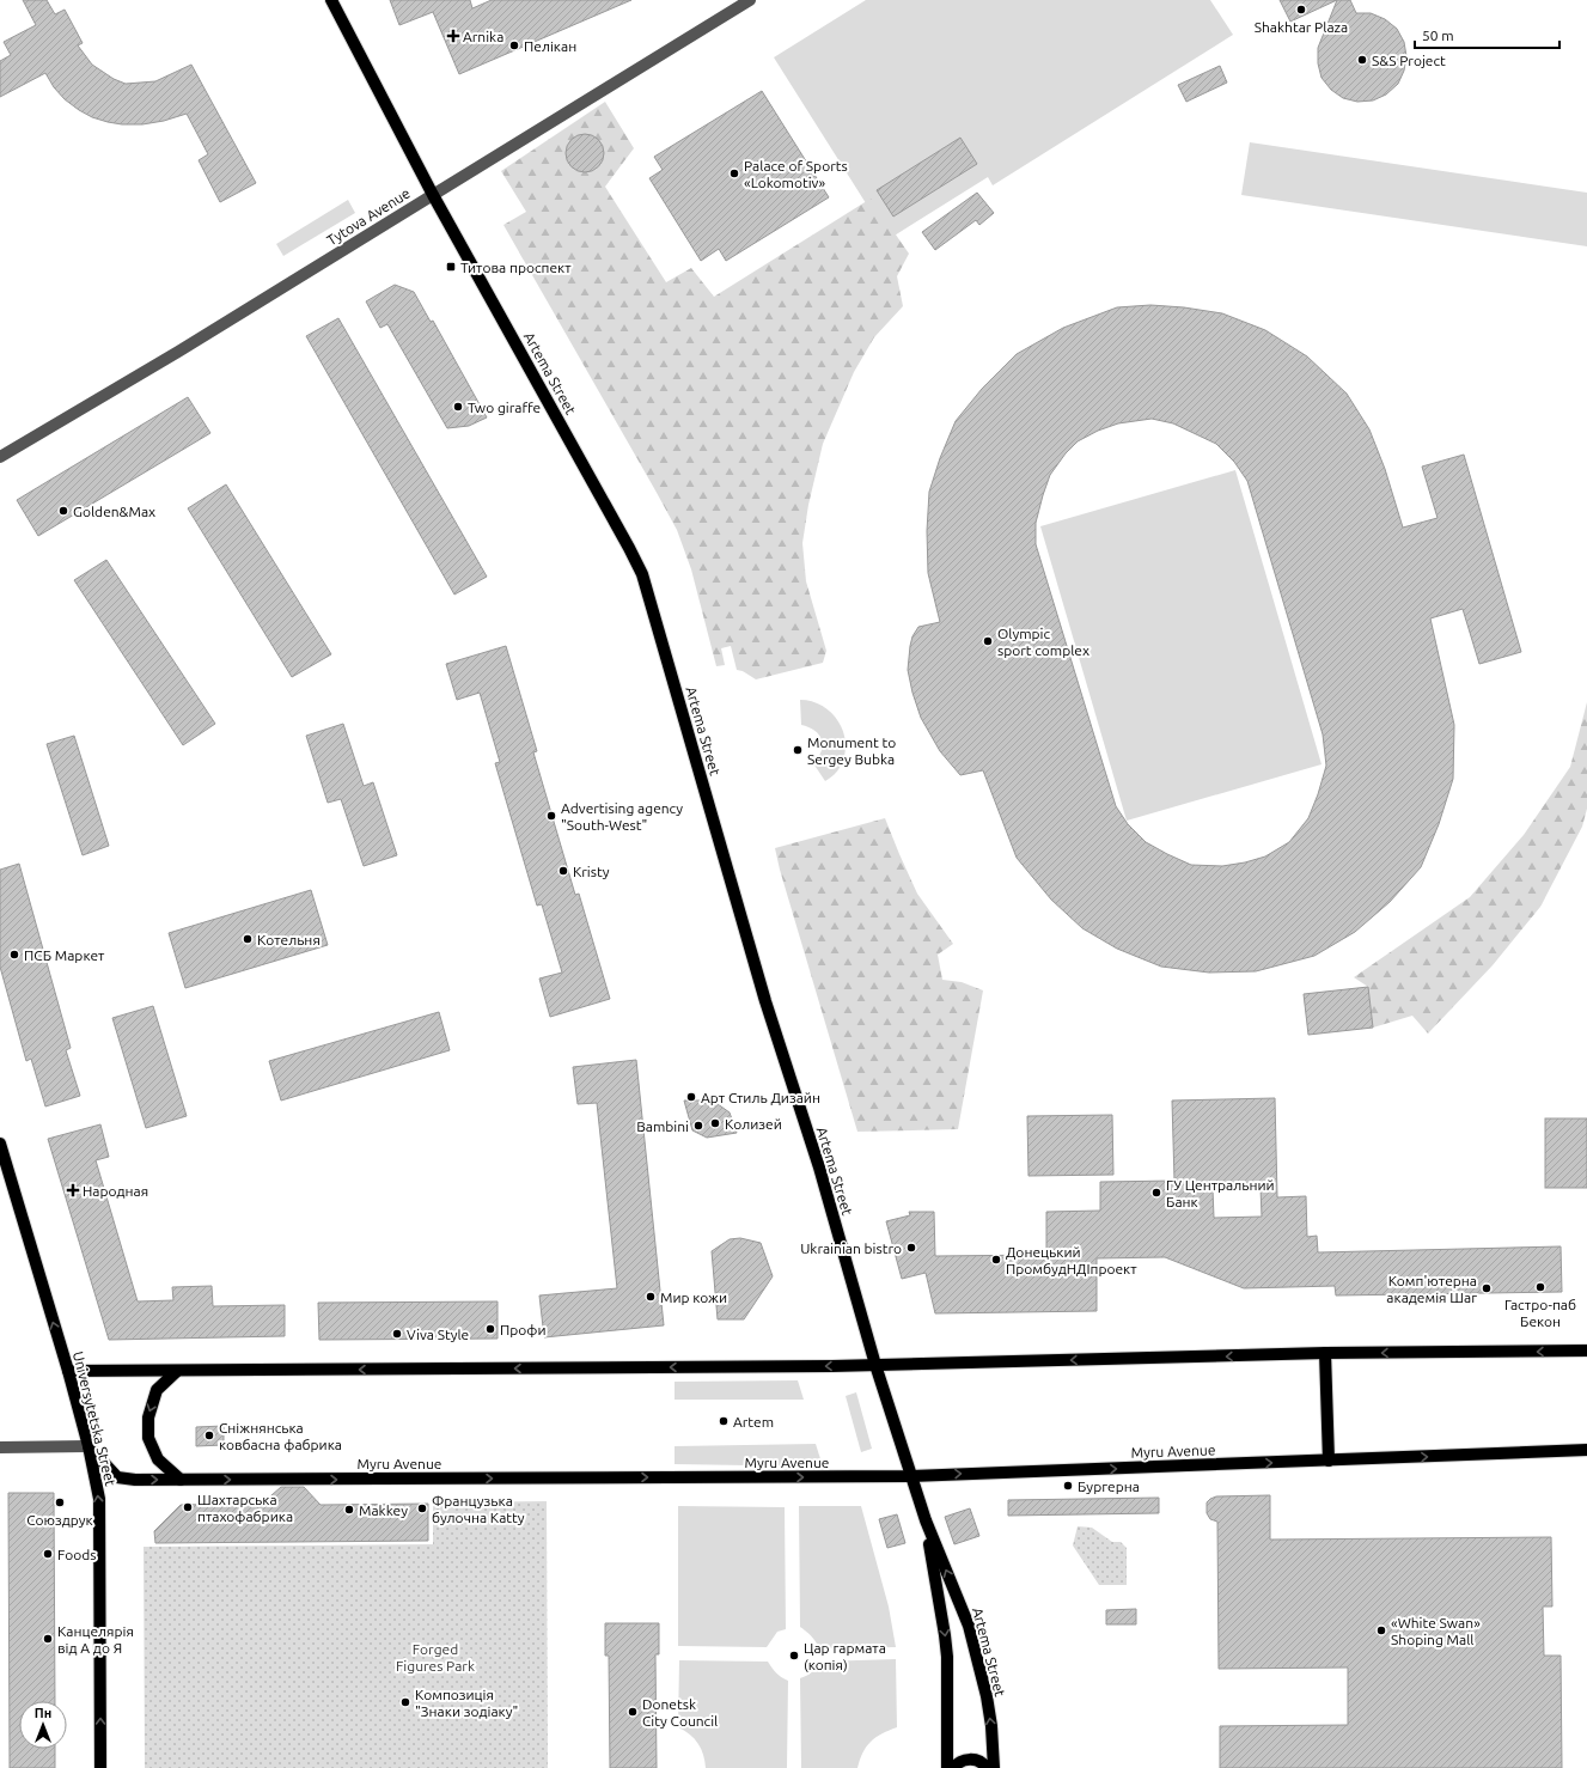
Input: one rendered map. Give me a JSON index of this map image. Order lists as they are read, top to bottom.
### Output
{
  "streets": {
    "main road": ["Artema Street", "Universytetska Street", "Myru Avenue"],
    "street": ["Tytova Avenue"]
  },
  "crossings": [
    ["Tytova Avenue", "Artema Street"],
    ["Artema Street", "Myru Avenue"],
    ["Universytetska Street", "Myru Avenue"]
  ],
  "one_way": ["Universytetska Street", "Myru Avenue"],
  "parks": ["Forged Figures Park"],
  "places": {
    "other": [
      "Shakhtar Plaza",
      "Пелікан",
      "S&S Project",
      "Palace of Sports «Lokomotiv»",
      "Two giraffe",
      "Golden&Max",
      "Olympic sport complex",
      "Monument to Sergey Bubka",
      "Advertising agency \"South-West\"",
      "Kristy",
      "Котельня",
      "ПСБ Маркет",
      "Арт Стиль Дизайн",
      "Колизей",
      "Bambini",
      "ГУ Центральний Банк",
      "Ukrainian bistro",
      "Донецький ПромбудНДІпроект",
      "Гастро-паб Бекон",
      "Комп'ютерна академія Шаг",
      "Мир кожи",
      "Профи",
      "Viva Style",
      "Artem",
      "Сніжнянська ковбасна фабрика",
      "Бургерна",
      "Союздрук",
      "Шахтарська птахофабрика",
      "Французька булочна Katty",
      "Makkey",
      "Foods",
      "«White Swan» Shoping Mall",
      "Канцелярія від А до Я",
      "Цар гармата (копія)",
      "Композиція \"Знаки зодіаку\"",
      "Donetsk City Council"
    ],
    "health": ["Arnika", "Народная"],
    "transit": ["Титова проспект"]
  },
  "scale_bar": "50 m",
  "north": "top"
}
